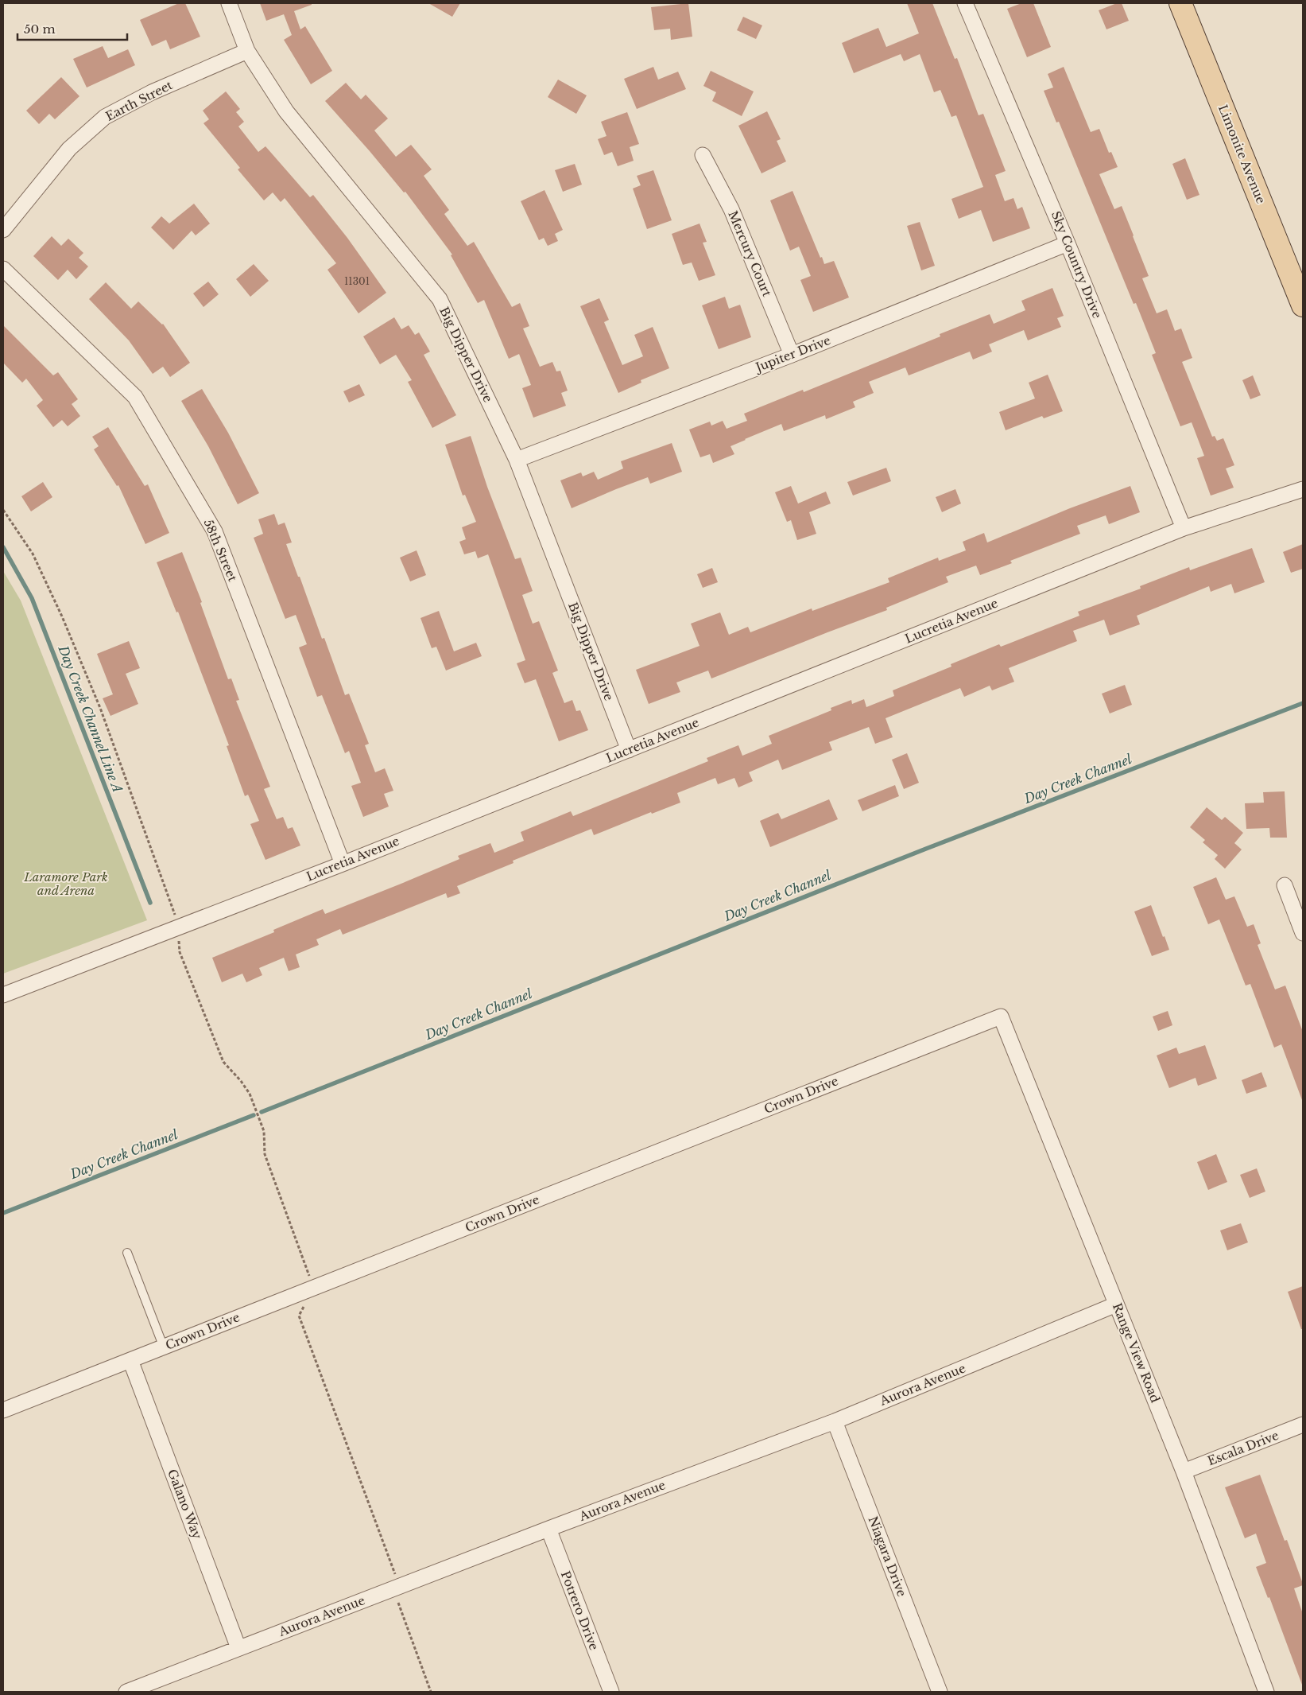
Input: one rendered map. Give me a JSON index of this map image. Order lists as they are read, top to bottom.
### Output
{
  "streets": {
    "main road": ["Limonite Avenue"],
    "street": [
      "Earth Street",
      "Mercury Court",
      "Sky Country Drive",
      "Jupiter Drive",
      "Big Dipper Drive",
      "58th Street",
      "Lucretia Avenue",
      "Crown Drive",
      "Range View Road",
      "Aurora Avenue",
      "Escala Drive",
      "Galano Way",
      "Niagara Drive",
      "Potrero Drive"
    ]
  },
  "crossings": [
    ["Earth Street", "Big Dipper Drive"],
    ["Mercury Court", "Jupiter Drive"],
    ["Sky Country Drive", "Jupiter Drive"],
    ["Sky Country Drive", "Lucretia Avenue"],
    ["Jupiter Drive", "Big Dipper Drive"],
    ["Big Dipper Drive", "Lucretia Avenue"],
    ["58th Street", "Lucretia Avenue"],
    ["Crown Drive", "Range View Road"],
    ["Crown Drive", "Galano Way"],
    ["Range View Road", "Aurora Avenue"],
    ["Range View Road", "Escala Drive"],
    ["Aurora Avenue", "Galano Way"],
    ["Aurora Avenue", "Niagara Drive"],
    ["Aurora Avenue", "Potrero Drive"]
  ],
  "water": ["Day Creek Channel Line A", "Day Creek Channel"],
  "parks": ["Laramore Park and Arena"],
  "house_numbers": ["11301"],
  "scale_bar": "50 m"
}
